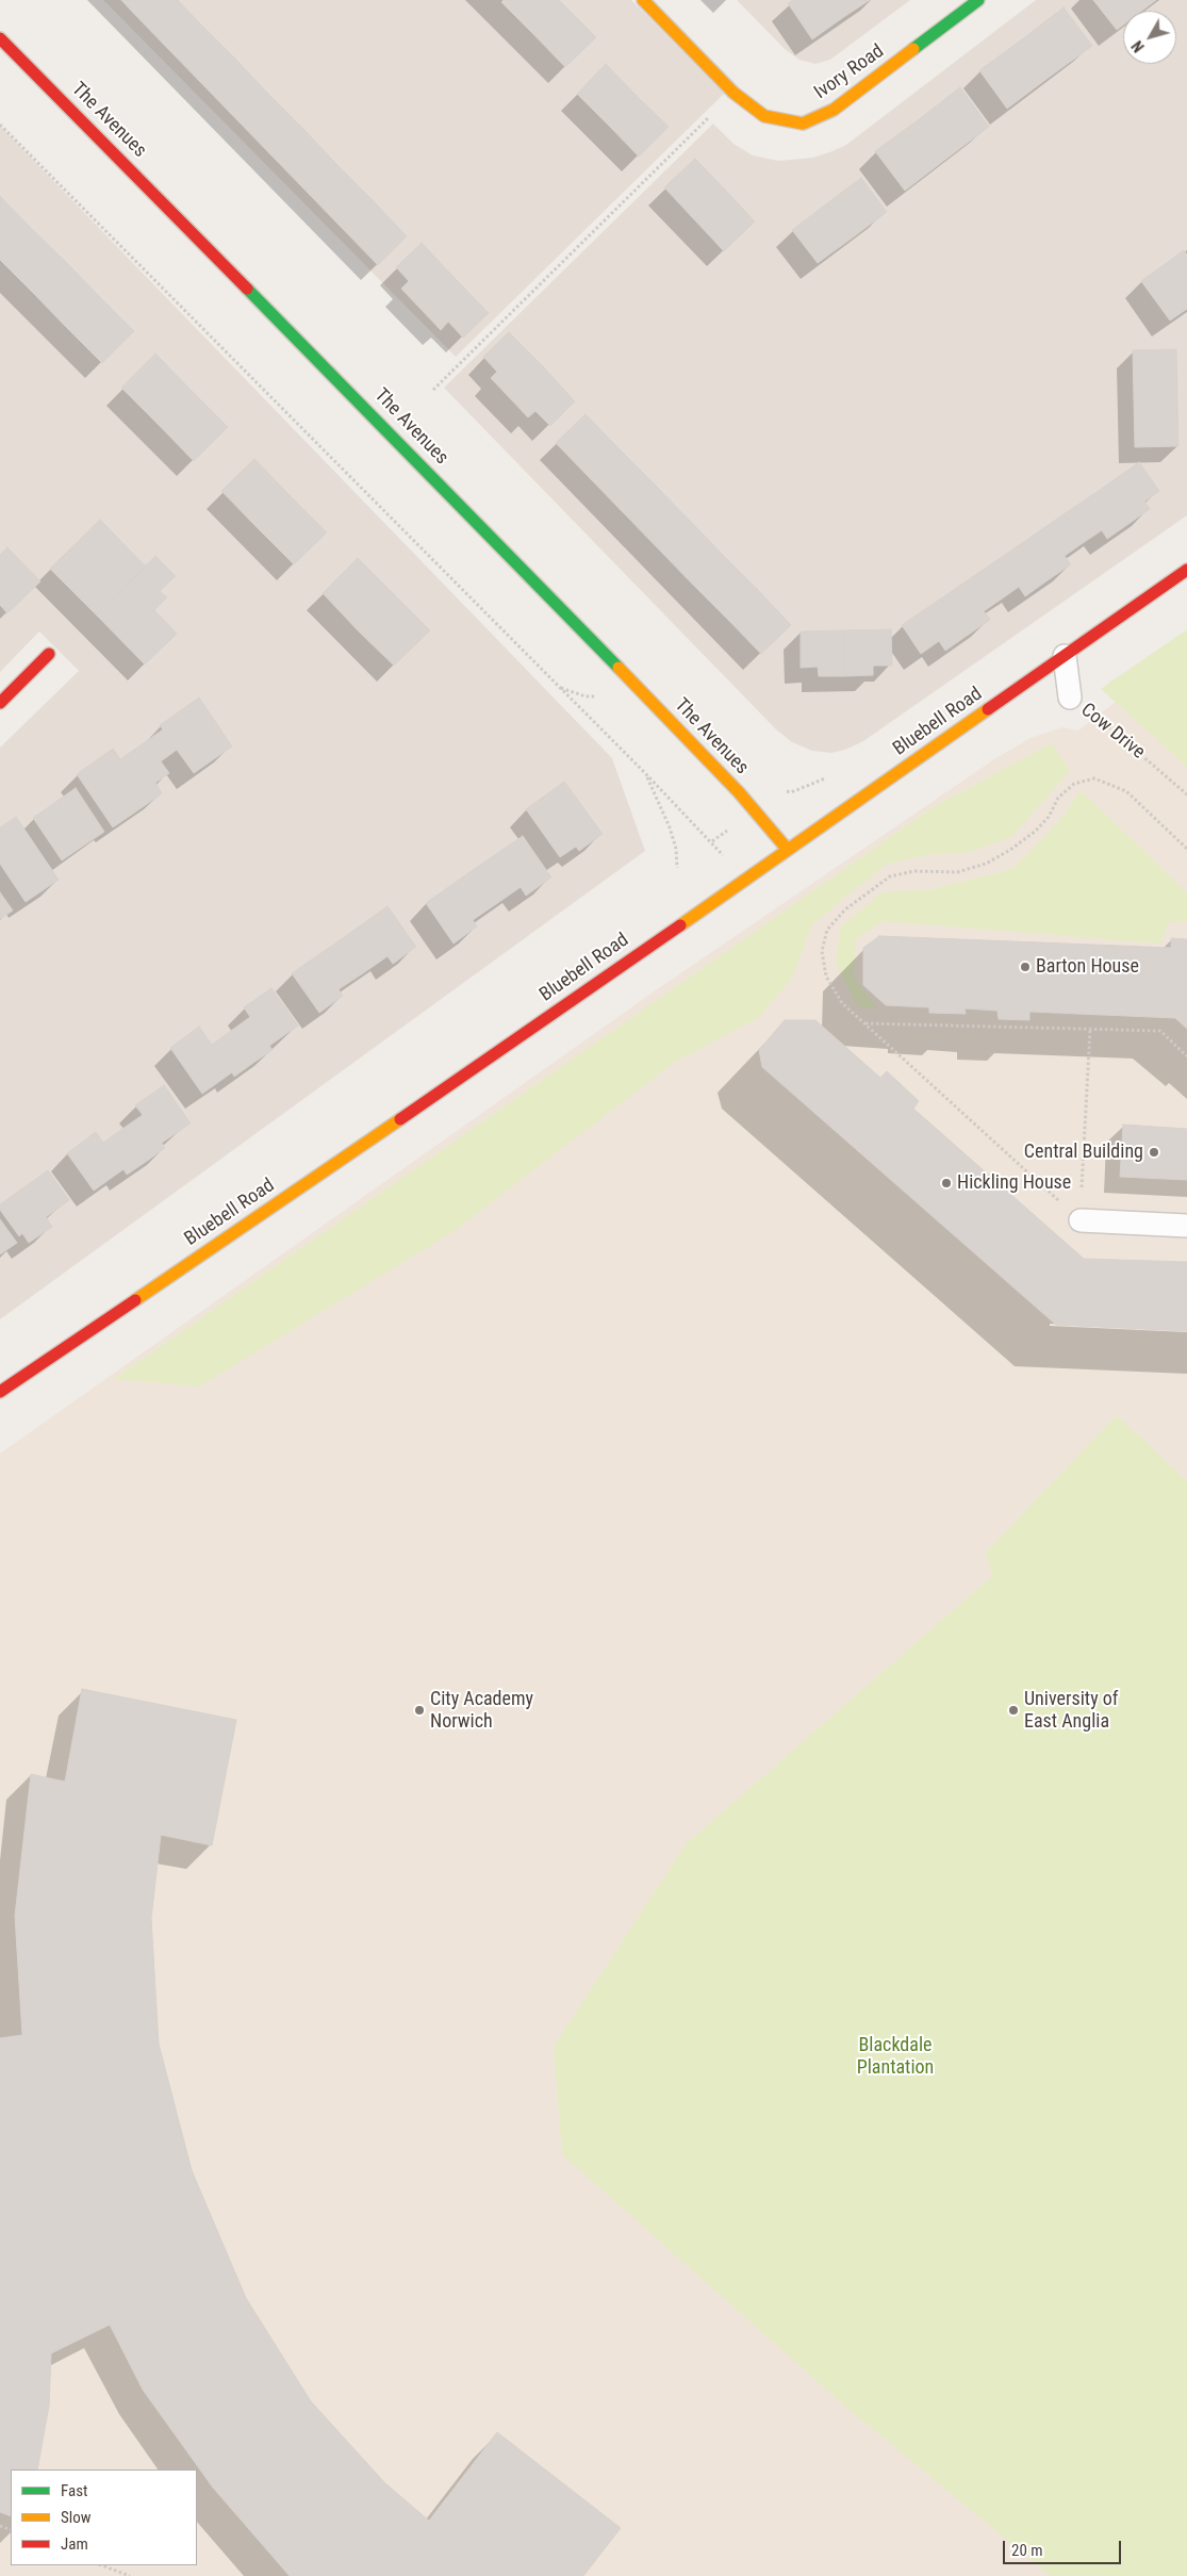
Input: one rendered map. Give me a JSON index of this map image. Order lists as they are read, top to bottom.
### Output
{
  "streets": {
    "street": ["Ivory Road", "The Avenues", "Bluebell Road"],
    "lane": ["Cow Drive"]
  },
  "crossings": [
    ["The Avenues", "Bluebell Road"],
    ["Bluebell Road", "Cow Drive"]
  ],
  "parks": ["Blackdale Plantation"],
  "places": [
    "Barton House",
    "Central Building",
    "Hickling House",
    "City Academy Norwich",
    "University of East Anglia"
  ],
  "legend": ["Fast", "Slow", "Jam"],
  "scale_bar": "20 m",
  "north": "bottom left"
}
